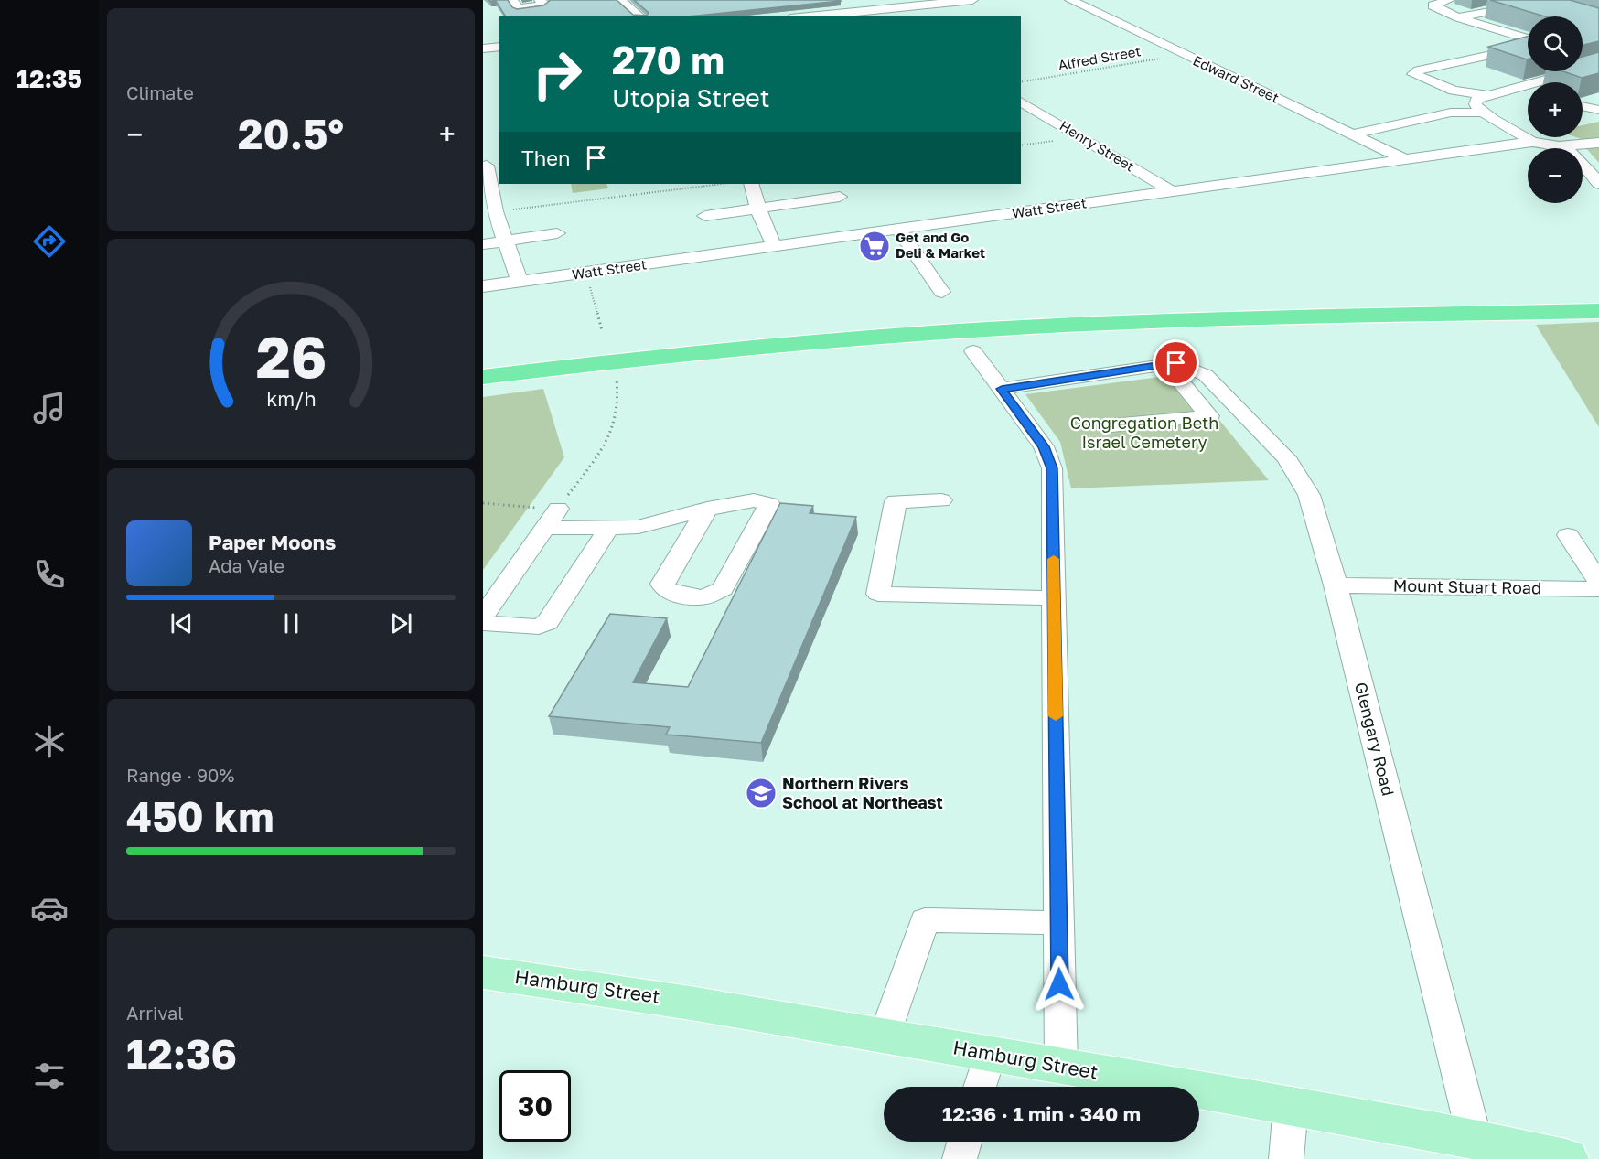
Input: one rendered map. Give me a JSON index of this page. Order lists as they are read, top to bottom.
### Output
{
  "streets": {
    "main road": ["Hamburg Street"],
    "street": [
      "Edward Street",
      "Henry Street",
      "Watt Street",
      "Mount Stuart Road",
      "Glengary Road"
    ],
    "path": ["Alfred Street"]
  },
  "crossings": [
    ["Alfred Street", "Edward Street"],
    ["Edward Street", "Watt Street"],
    ["Henry Street", "Watt Street"],
    ["Mount Stuart Road", "Glengary Road"],
    ["Glengary Road", "Hamburg Street"]
  ],
  "parks": ["Congregation Beth Israel Cemetery"],
  "places": {
    "supermarket": ["Get and Go Deli & Market"],
    "school or university": ["Northern Rivers School at Northeast"]
  },
  "page": {
    "tabs": "12:35",
    "tile": [
      "Climate",
      ["Range · 90%", "450 km"],
      ["Arrival", "12:36"]
    ],
    "map_buttons": ["+", "−"],
    "turn": ["270 m", "Utopia Street"],
    "heat": ["−", "20.5°", "+"],
    "then": "Then",
    "song": ["Paper Moons", "Ada Vale"],
    "limit": "30",
    "trip": "12:36 · 1 min · 340 m",
    "gauge": ["26", "km/h"]
  }
}
